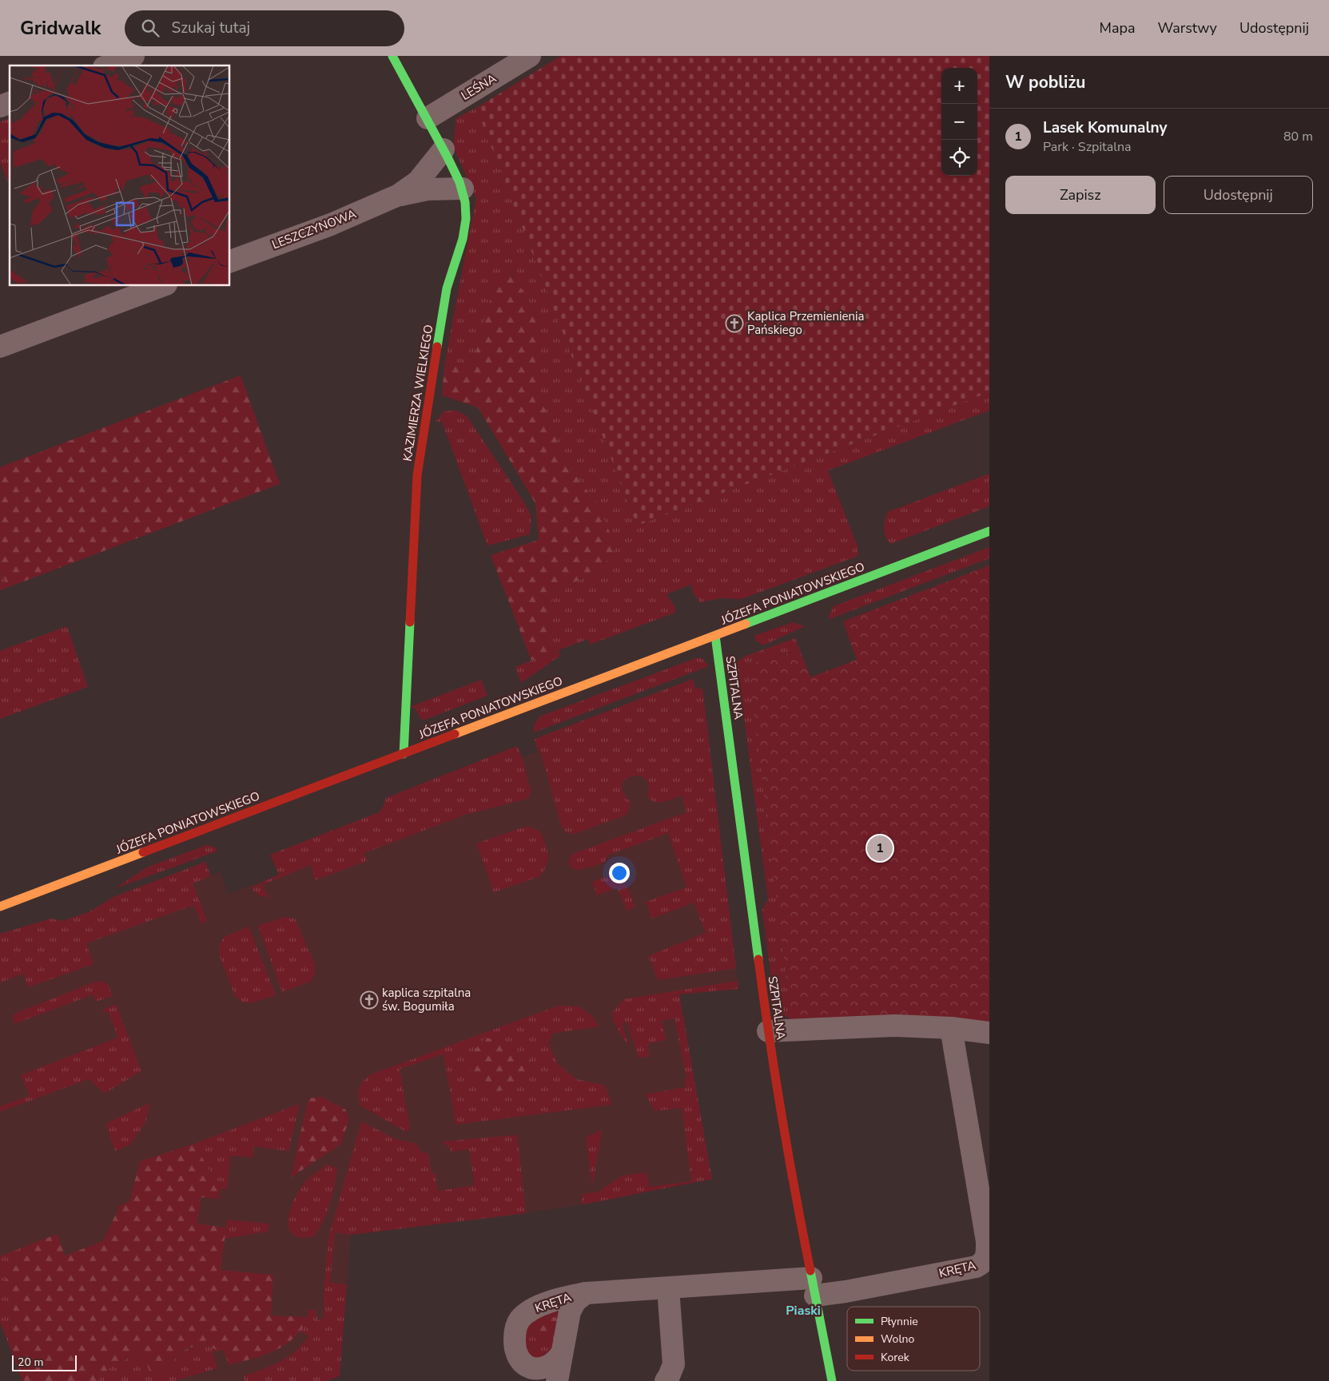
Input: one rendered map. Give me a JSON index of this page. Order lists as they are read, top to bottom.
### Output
{
  "streets": {
    "street": [
      "LEŚNA",
      "LESZCZYNOWA",
      "KAZIMIERZA WIELKIEGO",
      "JÓZEFA PONIATOWSKIEGO",
      "SZPITALNA",
      "KRĘTA"
    ]
  },
  "crossings": [
    ["LEŚNA", "KAZIMIERZA WIELKIEGO"],
    ["LESZCZYNOWA", "KAZIMIERZA WIELKIEGO"],
    ["KAZIMIERZA WIELKIEGO", "JÓZEFA PONIATOWSKIEGO"],
    ["JÓZEFA PONIATOWSKIEGO", "SZPITALNA"],
    ["SZPITALNA", "KRĘTA"]
  ],
  "districts": ["Piaski"],
  "places": {
    "church": ["Kaplica Przemienienia Pańskiego", "kaplica szpitalna św. Bogumiła"]
  },
  "legend": ["Płynnie", "Wolno", "Korek"],
  "scale_bar": "20 m",
  "page": {
    "header": "Gridwalk",
    "search": "Szukaj tutaj",
    "nav": ["Mapa", "Warstwy", "Udostępnij"],
    "heading": "W pobliżu",
    "map_buttons": ["+", "−"],
    "list": [
      {
        "mark": "1",
        "name": "Lasek Komunalny",
        "note": "Park · Szpitalna",
        "value": "80 m"
      }
    ],
    "buttons": ["Zapisz", "Udostępnij"],
    "pins": "1",
    "scale": "20 m"
  }
}
